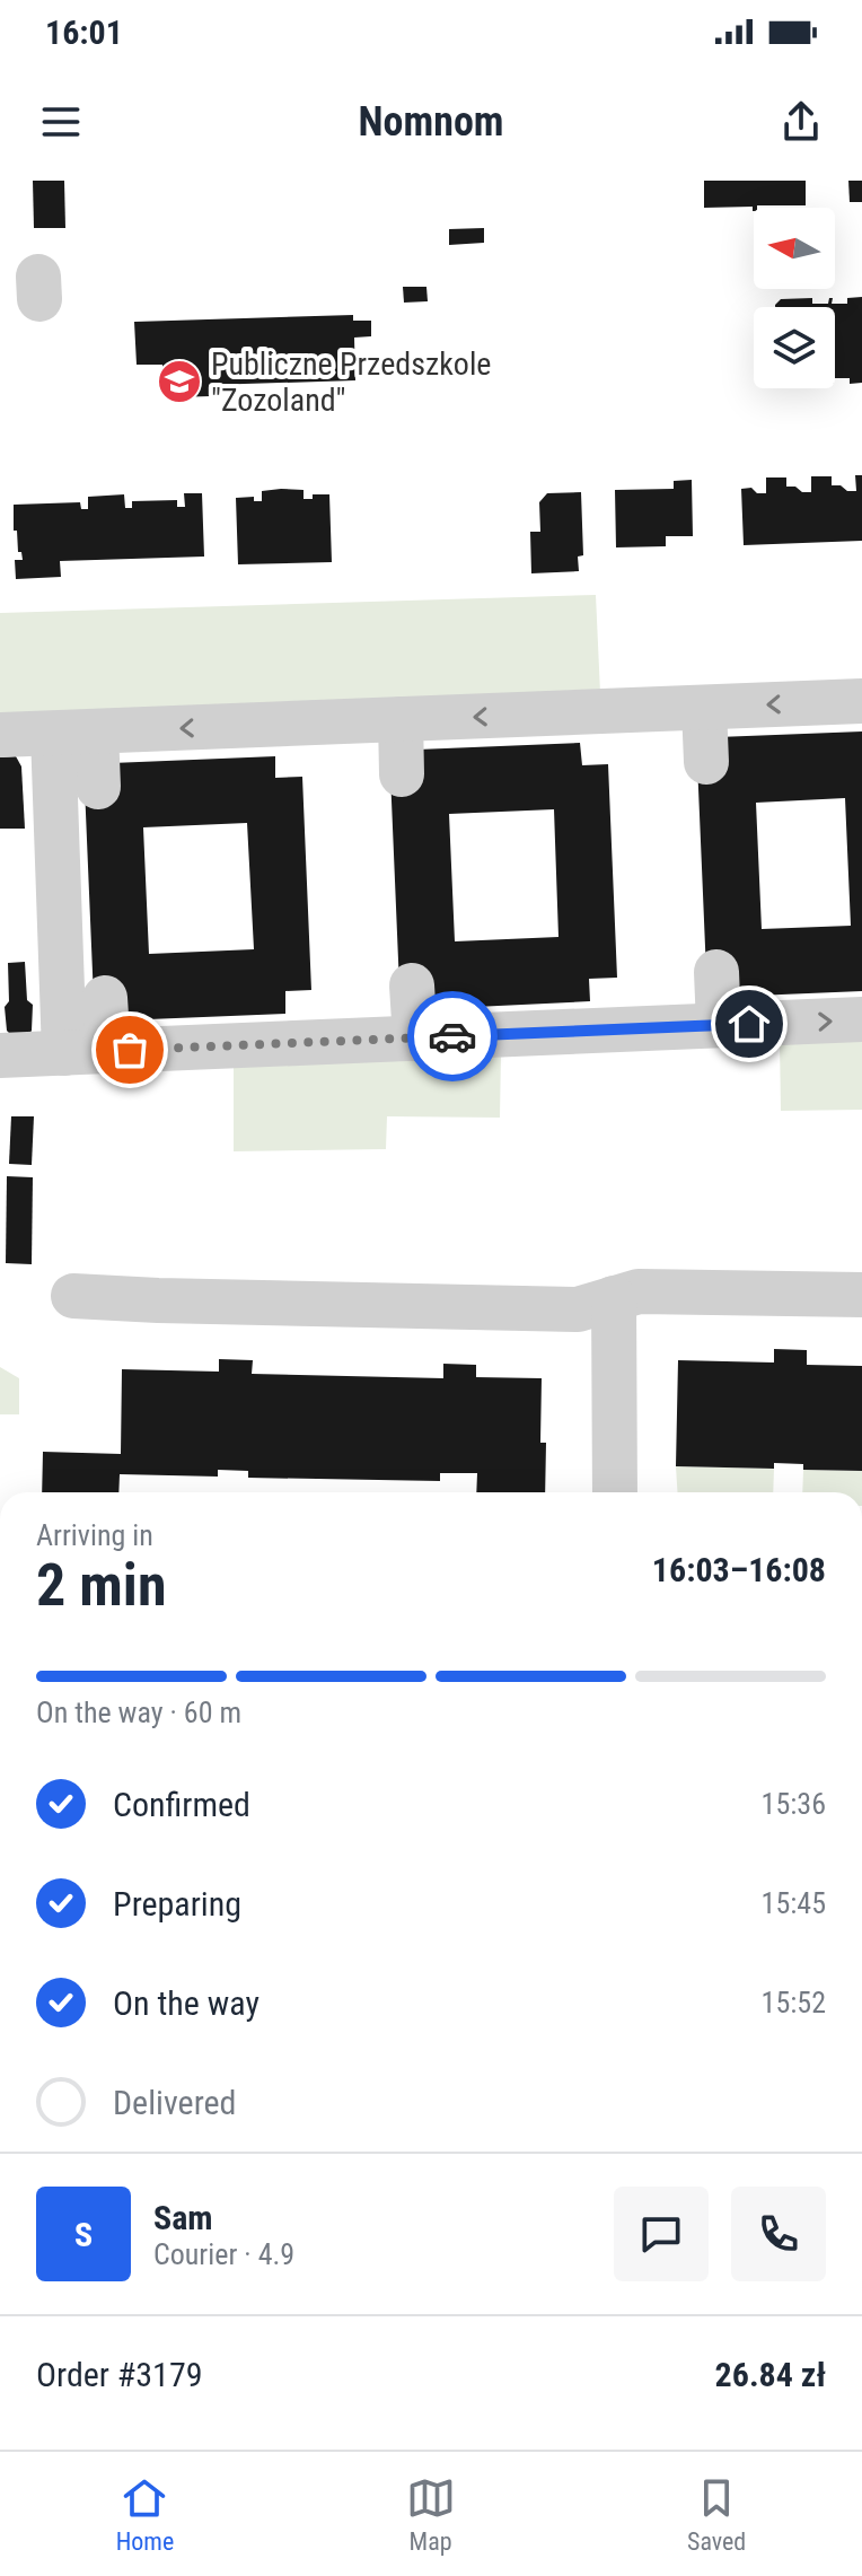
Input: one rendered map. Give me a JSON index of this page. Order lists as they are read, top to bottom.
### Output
{
  "places": {
    "school or university": ["Publiczne Przedszkole \"Zozoland\""]
  },
  "north": "left",
  "page": {
    "status": "16:01",
    "header": "Nomnom",
    "heading": ["2 min", "Arriving in", "16:03–16:08"],
    "panel": [
      "Sam",
      "Courier · 4.9",
      "Order #3179",
      "26.84 zł"
    ],
    "bar": "On the way · 60 m",
    "list": [
      ["Confirmed", "15:36"],
      ["Preparing", "15:45"],
      ["On the way", "15:52"],
      "Delivered"
    ],
    "round": "S",
    "tabs": ["Home", "Map", "Saved"]
  }
}
